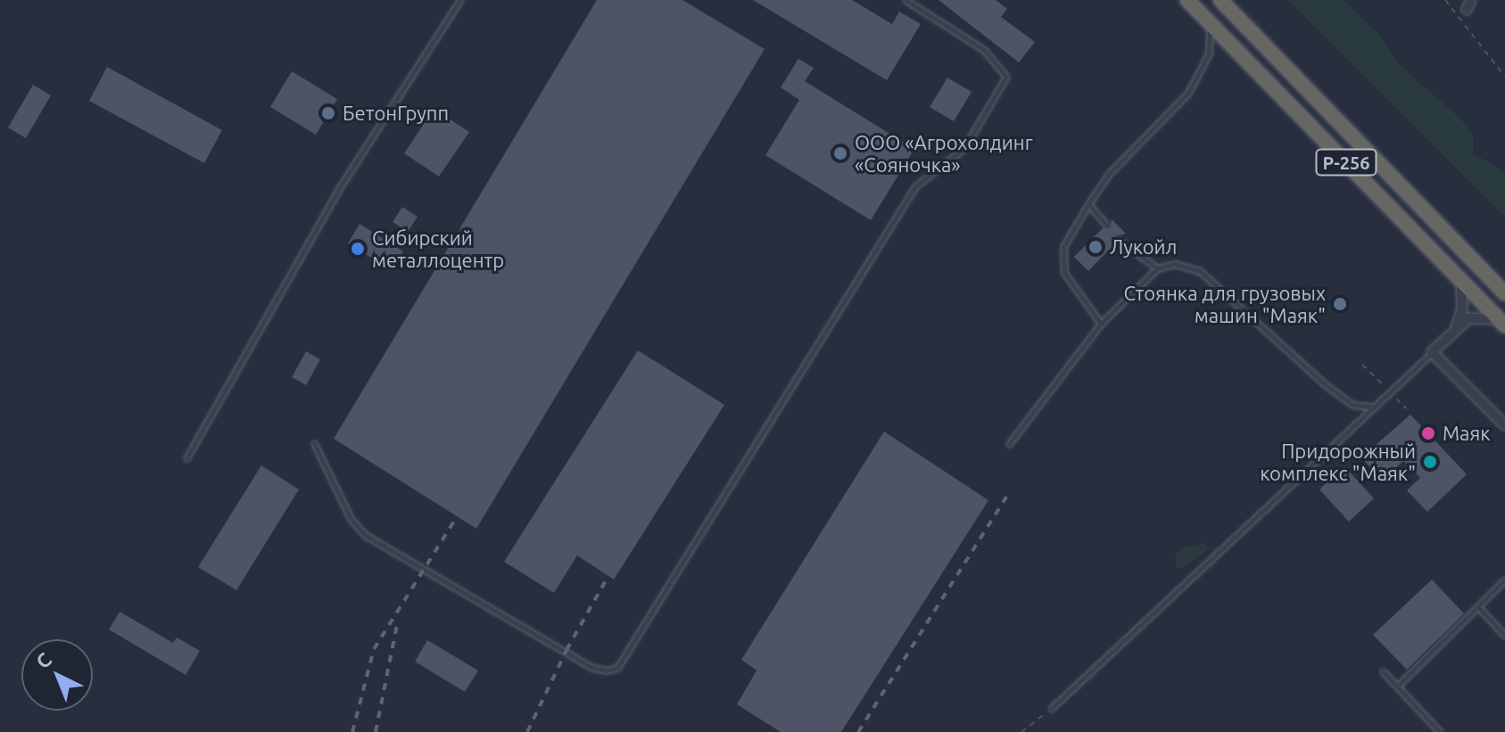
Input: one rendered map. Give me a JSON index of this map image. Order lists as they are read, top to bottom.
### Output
{
  "streets": {
    "highway": ["Р-256"]
  },
  "places": [
    "БетонГрупп",
    "ООО «Агрохолдинг «Сояночка»",
    "Лукойл",
    "Сибирский металлоцентр",
    "Стоянка для грузовых машин \"Маяк\"",
    "Маяк",
    "Придорожный комплекс \"Маяк\""
  ],
  "north": "top left"
}
